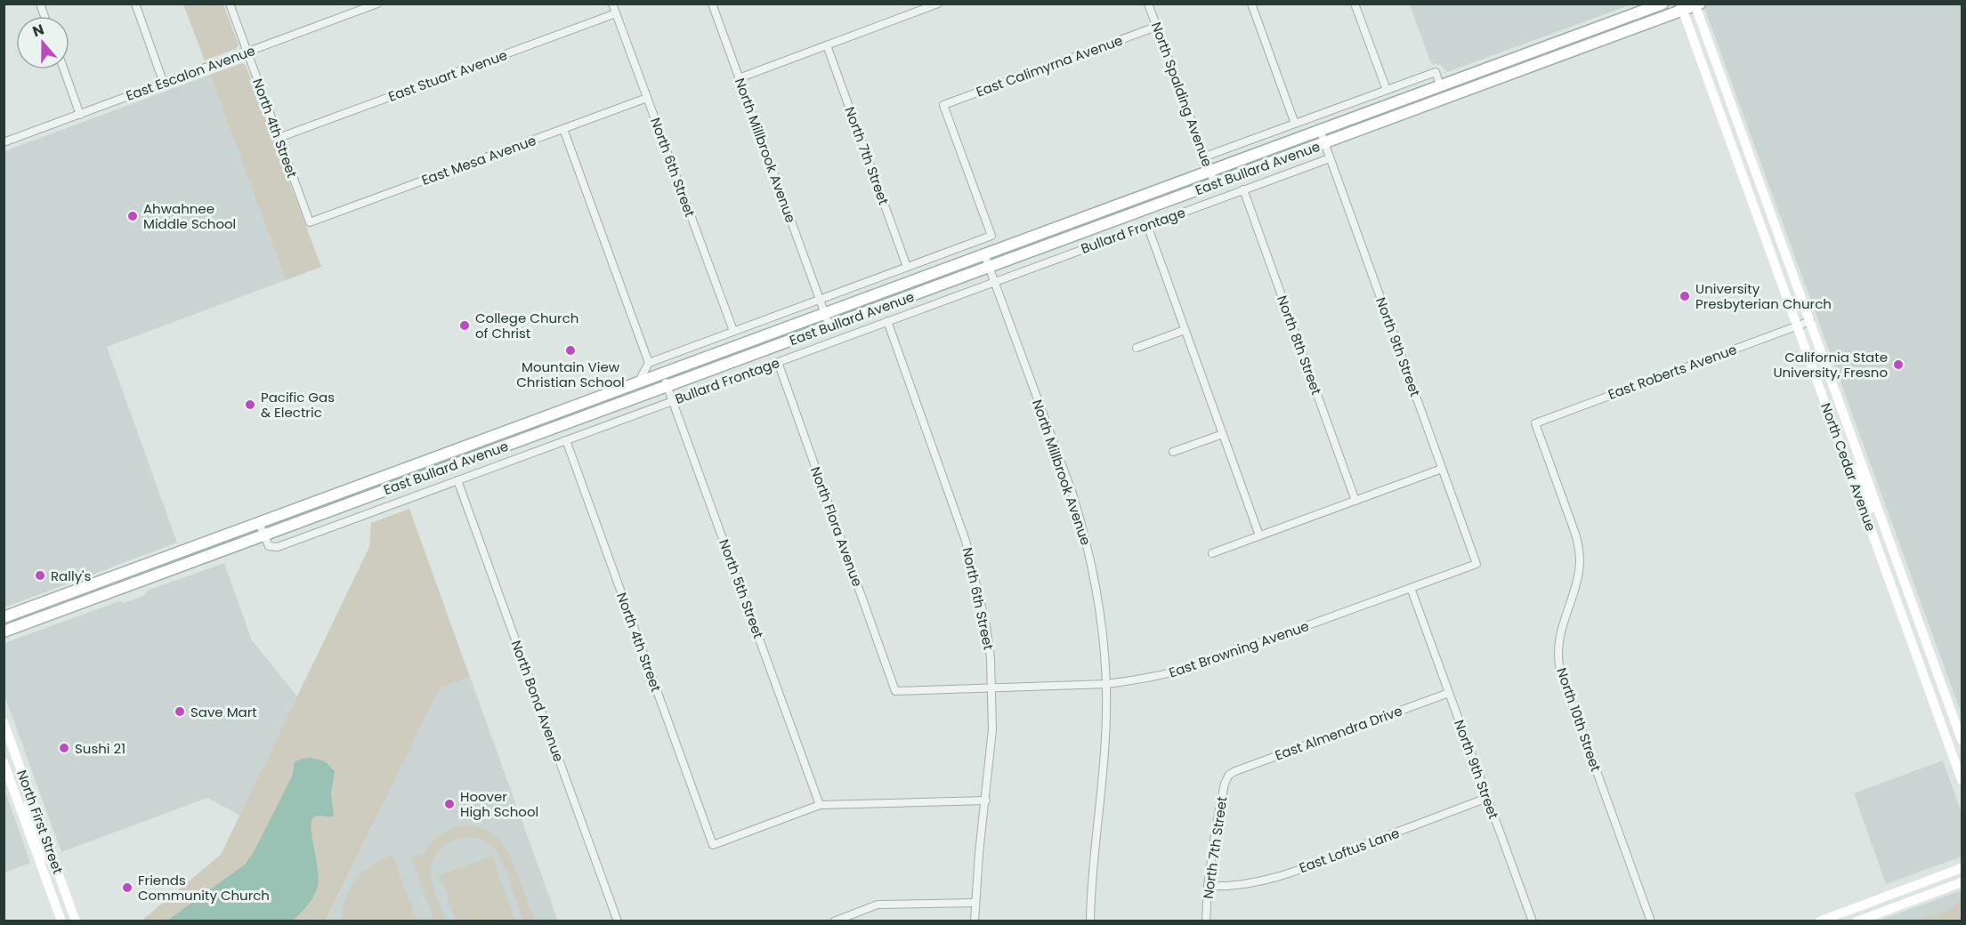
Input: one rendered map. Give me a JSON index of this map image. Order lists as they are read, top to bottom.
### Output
{
  "streets": {
    "main road": ["East Bullard Avenue", "North Cedar Avenue", "North First Street"],
    "street": [
      "East Calimyrna Avenue",
      "East Escalon Avenue",
      "East Stuart Avenue",
      "North Spalding Avenue",
      "North 4th Street",
      "North Millbrook Avenue",
      "North 7th Street",
      "East Mesa Avenue",
      "North 6th Street",
      "Bullard Frontage",
      "North 8th Street",
      "North 9th Street",
      "East Roberts Avenue",
      "North Flora Avenue",
      "North 5th Street",
      "East Browning Avenue",
      "North Bond Avenue",
      "North 10th Street",
      "East Almendra Drive",
      "East Loftus Lane"
    ]
  },
  "crossings": [
    ["East Calimyrna Avenue", "North Spalding Avenue"],
    ["East Calimyrna Avenue", "North 7th Street"],
    ["East Escalon Avenue", "North 4th Street"],
    ["East Stuart Avenue", "North 4th Street"],
    ["East Stuart Avenue", "North 6th Street"],
    ["North Spalding Avenue", "East Bullard Avenue"],
    ["North 4th Street", "East Mesa Avenue"],
    ["North 4th Street", "Bullard Frontage"],
    ["North 4th Street", "North 5th Street"],
    ["North Millbrook Avenue", "East Bullard Avenue"],
    ["North Millbrook Avenue", "Bullard Frontage"],
    ["North Millbrook Avenue", "East Browning Avenue"],
    ["North 7th Street", "East Almendra Drive"],
    ["North 7th Street", "East Loftus Lane"],
    ["East Mesa Avenue", "North 6th Street"],
    ["North 6th Street", "Bullard Frontage"],
    ["North 6th Street", "East Browning Avenue"],
    ["East Bullard Avenue", "Bullard Frontage"],
    ["East Bullard Avenue", "North 9th Street"],
    ["East Bullard Avenue", "North Cedar Avenue"],
    ["East Bullard Avenue", "North 5th Street"],
    ["Bullard Frontage", "North 8th Street"],
    ["Bullard Frontage", "North 9th Street"],
    ["Bullard Frontage", "North Flora Avenue"],
    ["Bullard Frontage", "North 5th Street"],
    ["Bullard Frontage", "North Bond Avenue"],
    ["North 9th Street", "East Browning Avenue"],
    ["North 9th Street", "East Almendra Drive"],
    ["North 9th Street", "East Loftus Lane"],
    ["East Roberts Avenue", "North Cedar Avenue"],
    ["East Roberts Avenue", "North 10th Street"],
    ["North Flora Avenue", "East Browning Avenue"]
  ],
  "places": [
    "Ahwahnee Middle School",
    "University Presbyterian Church",
    "College Church of Christ",
    "Mountain View Christian School",
    "California State University, Fresno",
    "Pacific Gas & Electric",
    "Rally's",
    "Save Mart",
    "Sushi 21",
    "Hoover High School",
    "Friends Community Church"
  ],
  "north": "top"
}
